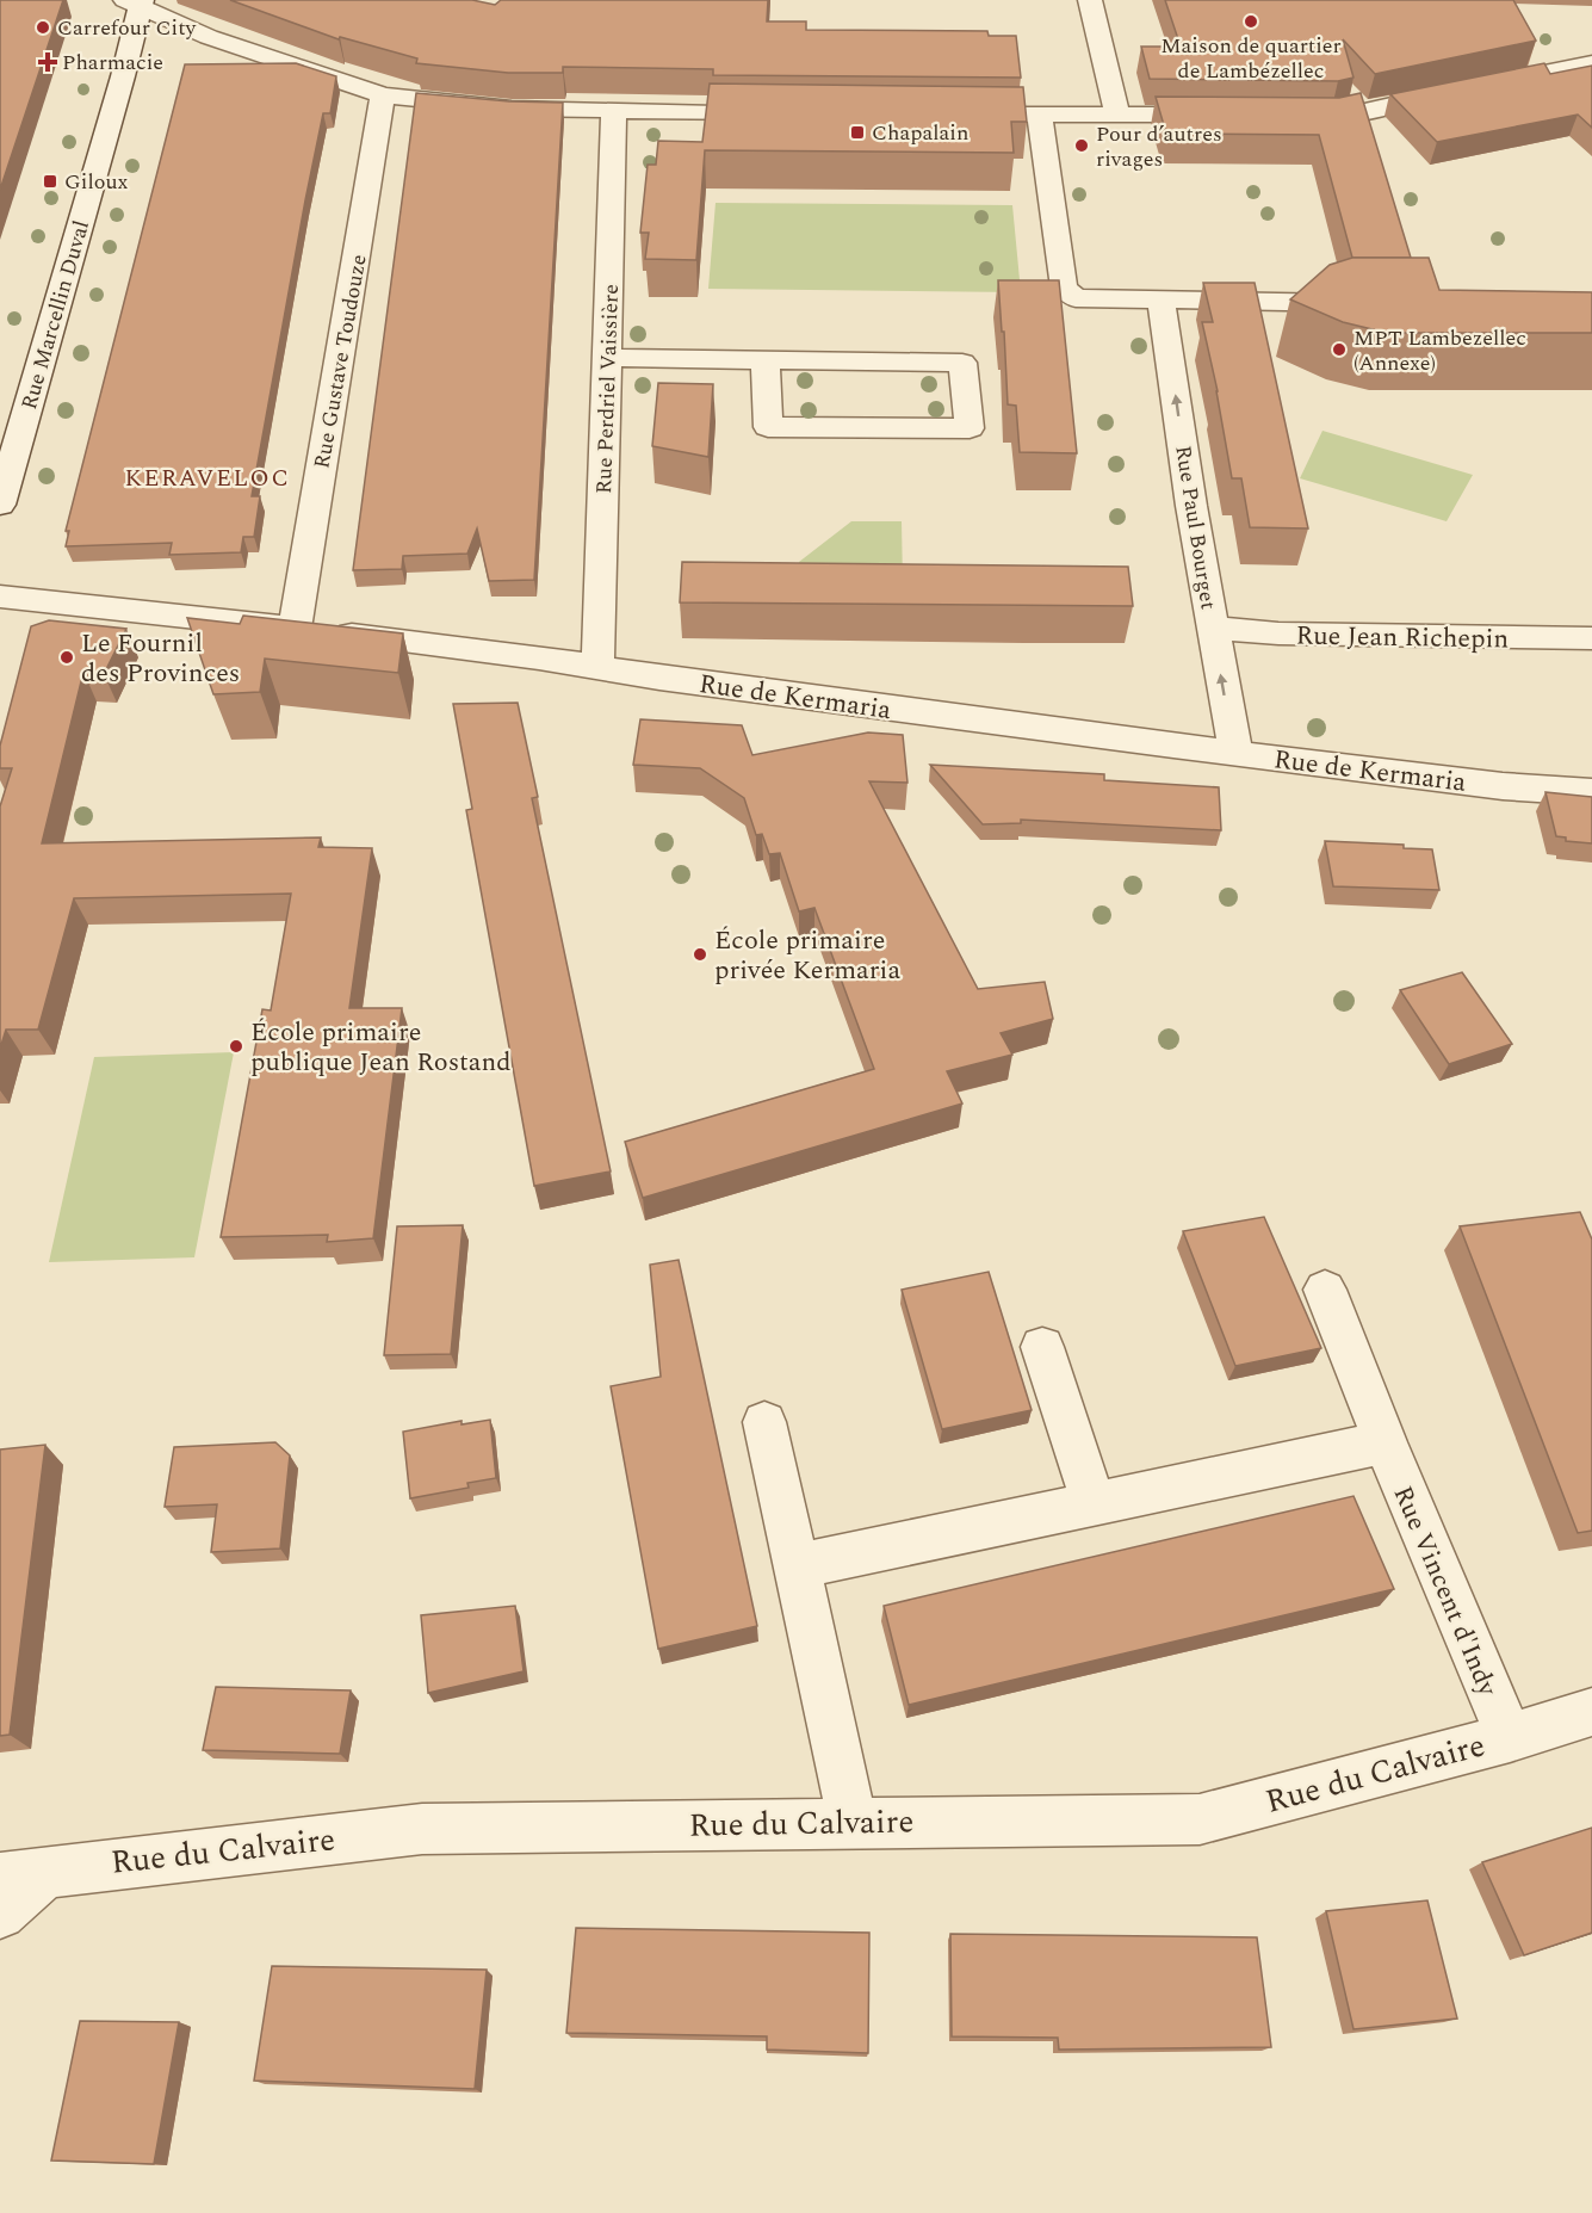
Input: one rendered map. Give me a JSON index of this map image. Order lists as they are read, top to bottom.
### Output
{
  "streets": {
    "street": [
      "Rue Marcellin Duval",
      "Rue Gustave Toudouze",
      "Rue Perdriel Vaissière",
      "Rue Paul Bourget",
      "Rue Jean Richepin",
      "Rue de Kermaria",
      "Rue Vincent d'Indy",
      "Rue du Calvaire"
    ]
  },
  "crossings": [
    ["Rue Gustave Toudouze", "Rue de Kermaria"],
    ["Rue Perdriel Vaissière", "Rue de Kermaria"],
    ["Rue Paul Bourget", "Rue Jean Richepin"],
    ["Rue Paul Bourget", "Rue de Kermaria"],
    ["Rue Vincent d'Indy", "Rue du Calvaire"]
  ],
  "one_way": ["Rue Paul Bourget"],
  "districts": ["KERAVELOC"],
  "places": {
    "other": [
      "Maison de quartier de Lambézellec",
      "Carrefour City",
      "Pour d’autres rivages",
      "MPT Lambezellec (Annexe)",
      "Le Fournil des Provinces",
      "École primaire privée Kermaria",
      "École primaire publique Jean Rostand"
    ],
    "health": ["Pharmacie"],
    "transit": ["Chapalain", "Giloux"]
  }
}
